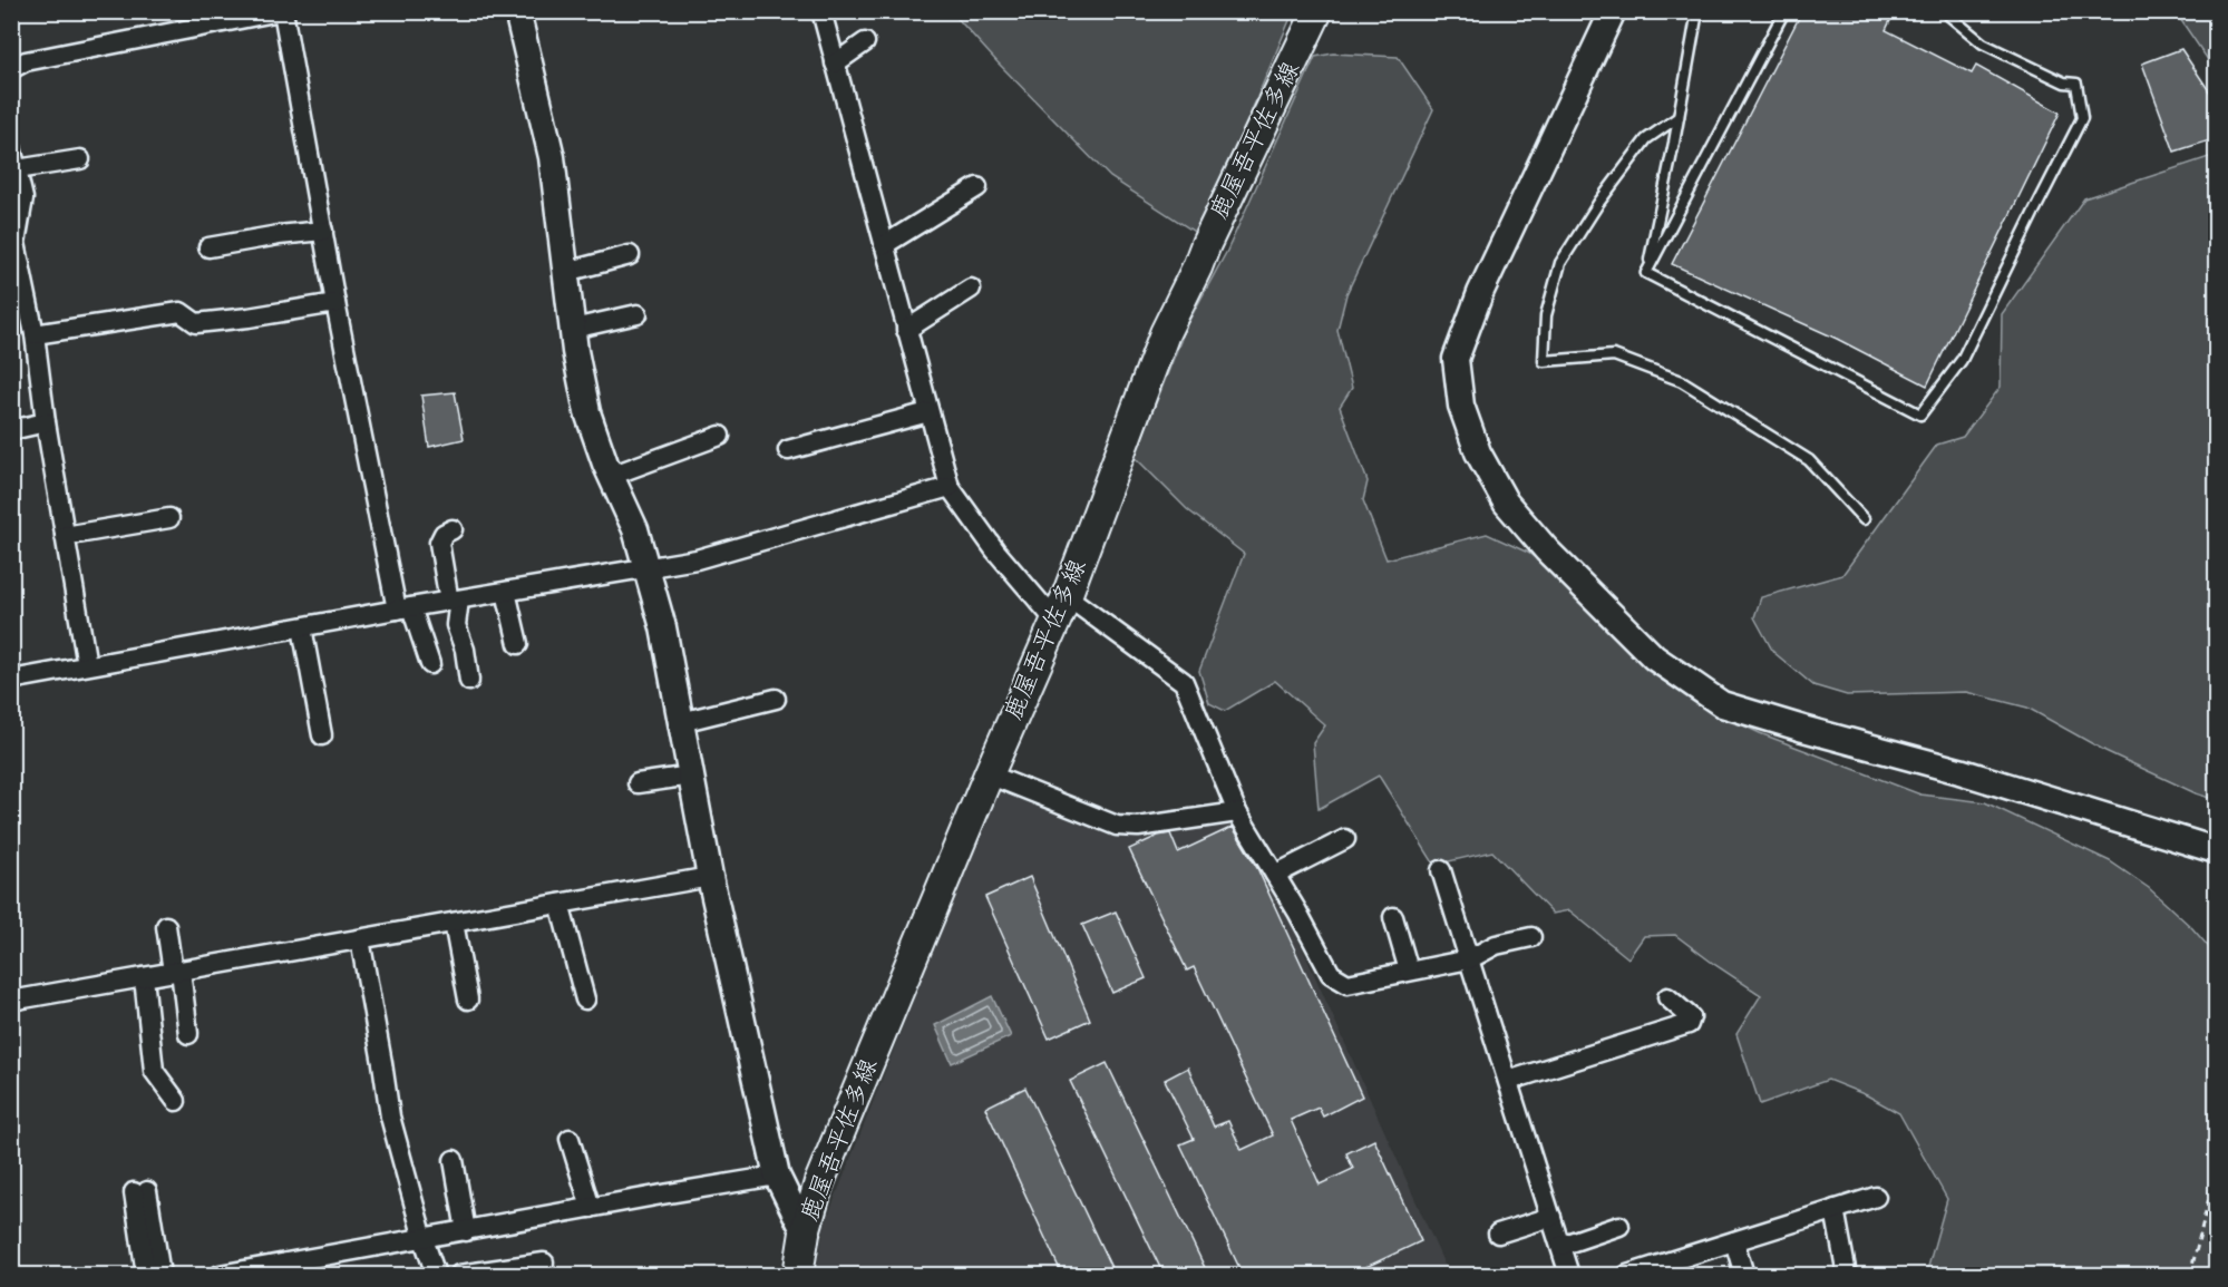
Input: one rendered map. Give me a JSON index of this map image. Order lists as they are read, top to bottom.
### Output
{
  "streets": {
    "main road": ["鹿屋吾平佐多線"]
  }
}
